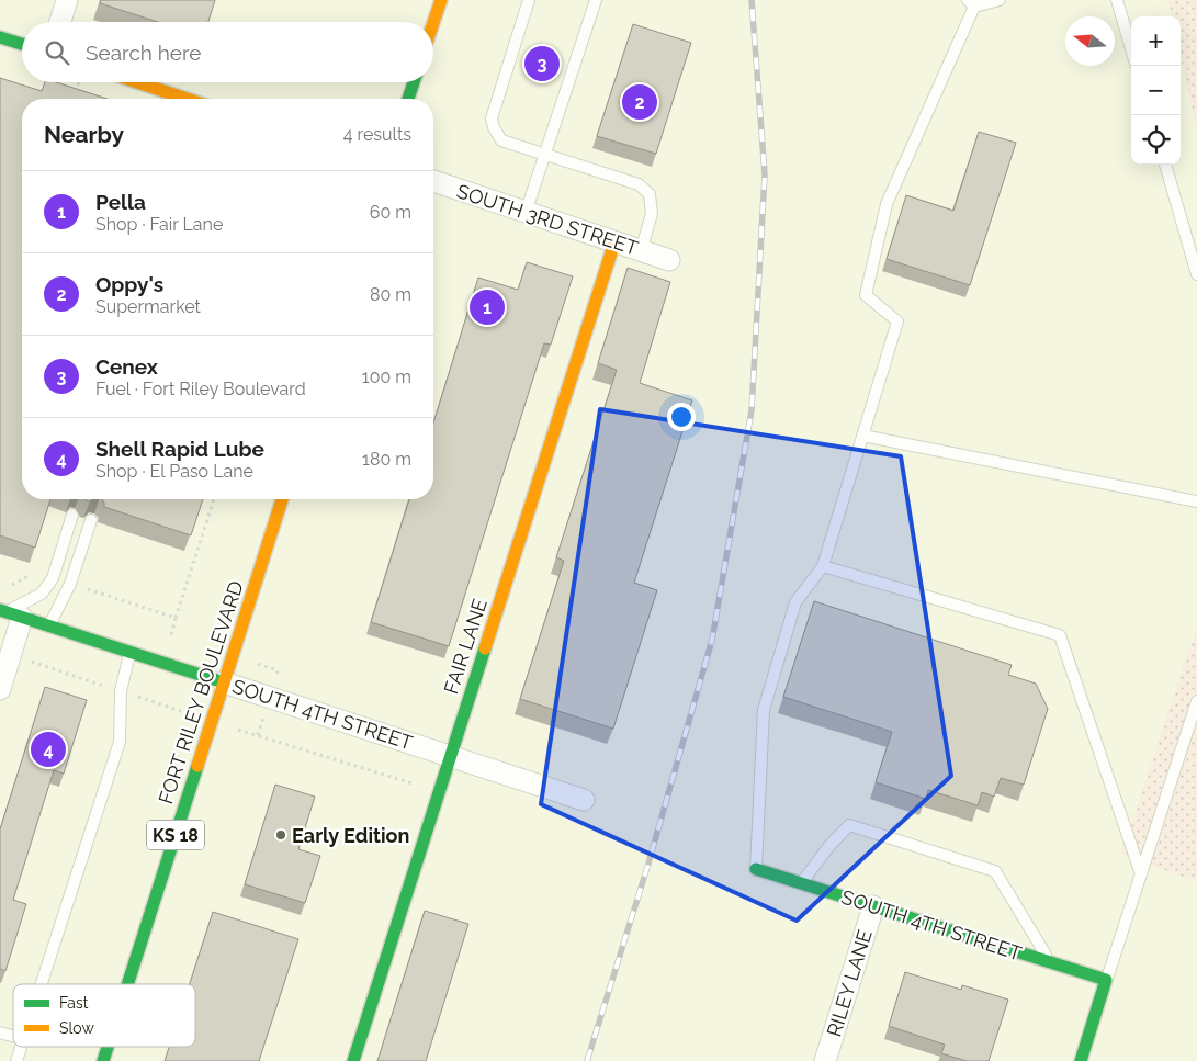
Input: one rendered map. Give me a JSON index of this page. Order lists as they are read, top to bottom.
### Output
{
  "streets": {
    "main road": [
      "FAIR LANE",
      "FORT RILEY BOULEVARD",
      "SOUTH 4TH STREET",
      "KS 18"
    ],
    "street": ["SOUTH 3RD STREET", "RILEY LANE"]
  },
  "crossings": [
    ["SOUTH 3RD STREET", "FAIR LANE"],
    ["FAIR LANE", "SOUTH 4TH STREET"],
    ["FORT RILEY BOULEVARD", "SOUTH 4TH STREET"],
    ["SOUTH 4TH STREET", "RILEY LANE"]
  ],
  "places": ["Early Edition"],
  "legend": ["Fast", "Slow"],
  "north": "left",
  "page": {
    "map_buttons": ["+", "−"],
    "search": "Search here",
    "pins": [
      "3",
      "2",
      "1",
      "4"
    ],
    "heading": ["Nearby", "4 results"],
    "list": [
      {
        "mark": "1",
        "name": "Pella",
        "note": "Shop · Fair Lane",
        "value": "60 m"
      },
      {
        "mark": "2",
        "name": "Oppy's",
        "note": "Supermarket",
        "value": "80 m"
      },
      {
        "mark": "3",
        "name": "Cenex",
        "note": "Fuel · Fort Riley Boulevard",
        "value": "100 m"
      },
      {
        "mark": "4",
        "name": "Shell Rapid Lube",
        "note": "Shop · El Paso Lane",
        "value": "180 m"
      }
    ]
  }
}
